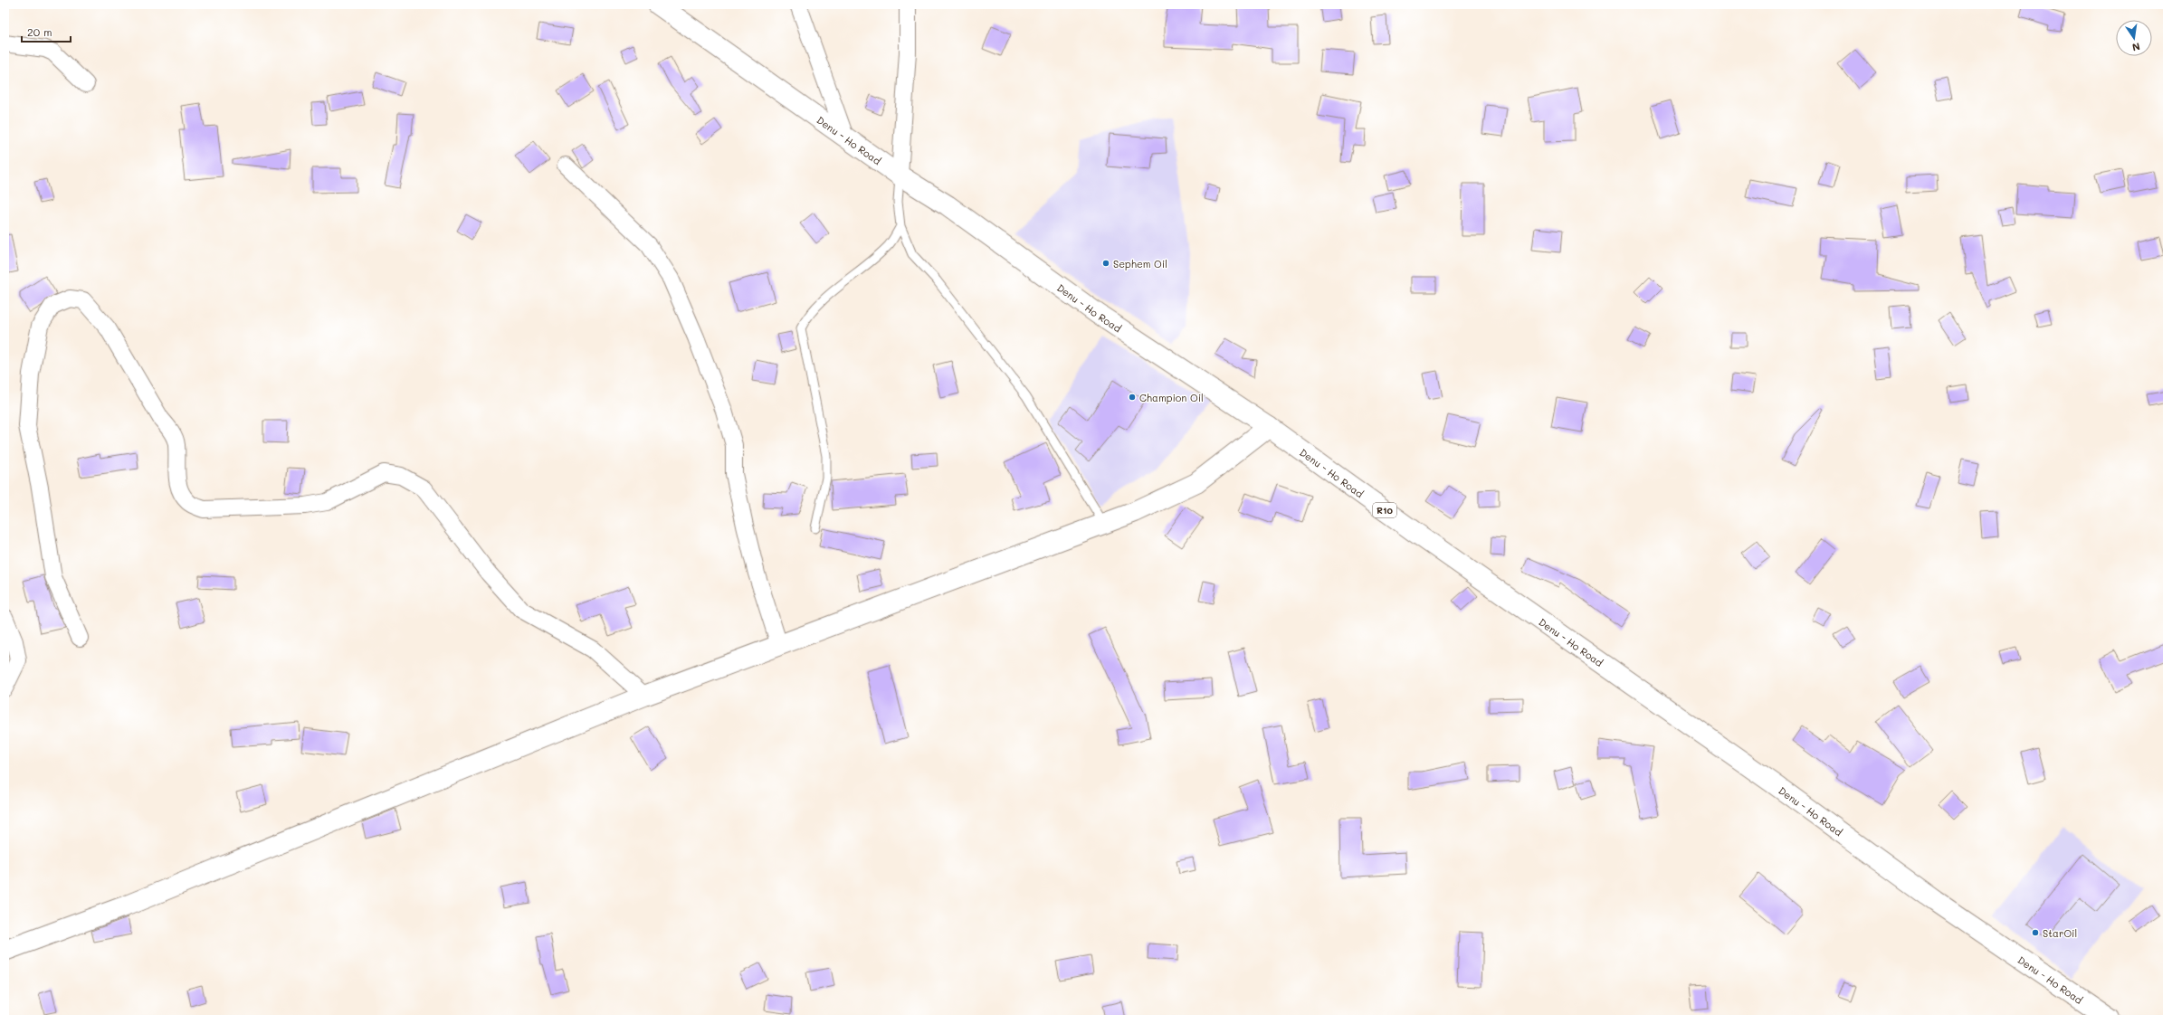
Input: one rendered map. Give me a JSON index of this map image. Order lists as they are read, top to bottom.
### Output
{
  "streets": {
    "main road": ["Denu - Ho Road", "R10"]
  },
  "places": ["Sephem Oil", "Champion Oil", "StarOil"],
  "scale_bar": "20 m",
  "north": "bottom"
}
